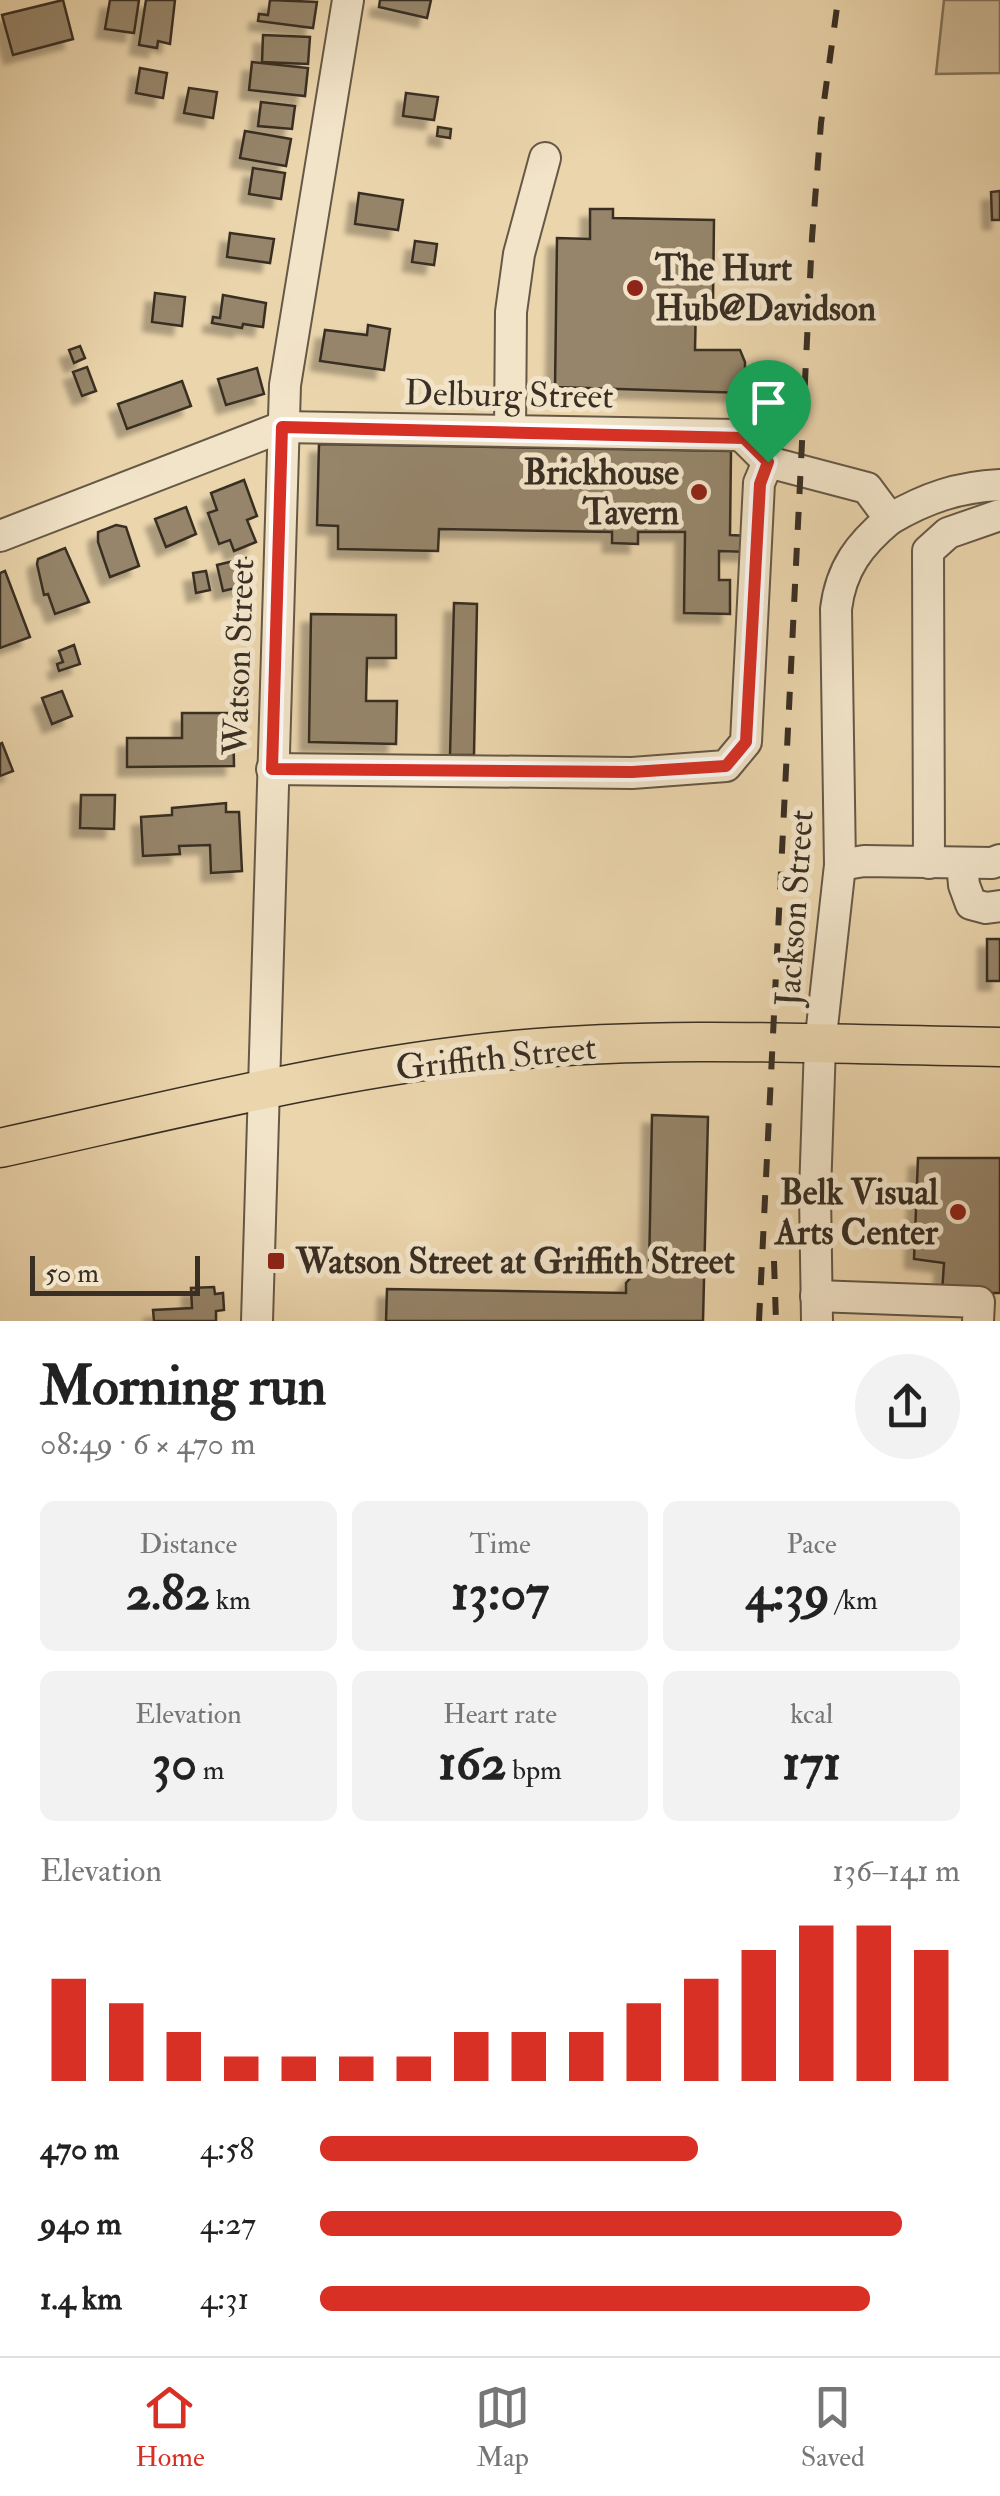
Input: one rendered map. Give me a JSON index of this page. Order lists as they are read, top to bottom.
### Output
{
  "streets": {
    "main road": ["Griffith Street"],
    "street": ["Delburg Street", "Watson Street", "Jackson Street"]
  },
  "crossings": [
    ["Delburg Street", "Watson Street"],
    ["Delburg Street", "Jackson Street"],
    ["Watson Street", "Griffith Street"],
    ["Jackson Street", "Griffith Street"]
  ],
  "places": {
    "other": ["The Hurt Hub@Davidson", "Brickhouse Tavern", "Belk Visual Arts Center"],
    "transit": ["Watson Street at Griffith Street"]
  },
  "scale_bar": "50 m",
  "page": {
    "scale": "50 m",
    "heading": ["Morning run", "08:49 · 6 × 470 m"],
    "stats": [
      ["Distance", "2.82 km"],
      ["Time", "13:07"],
      ["Pace", "4:39 /km"],
      ["Elevation", "30 m"],
      ["Heart rate", "162 bpm"],
      ["kcal", "171"]
    ],
    "chart": ["Elevation", "136–141 m"],
    "list": [
      {
        "name": "470 m",
        "note": "4:58"
      },
      {
        "name": "940 m",
        "note": "4:27"
      },
      {
        "name": "1.4 km",
        "note": "4:31"
      }
    ],
    "tabs": ["Home", "Map", "Saved"]
  }
}
